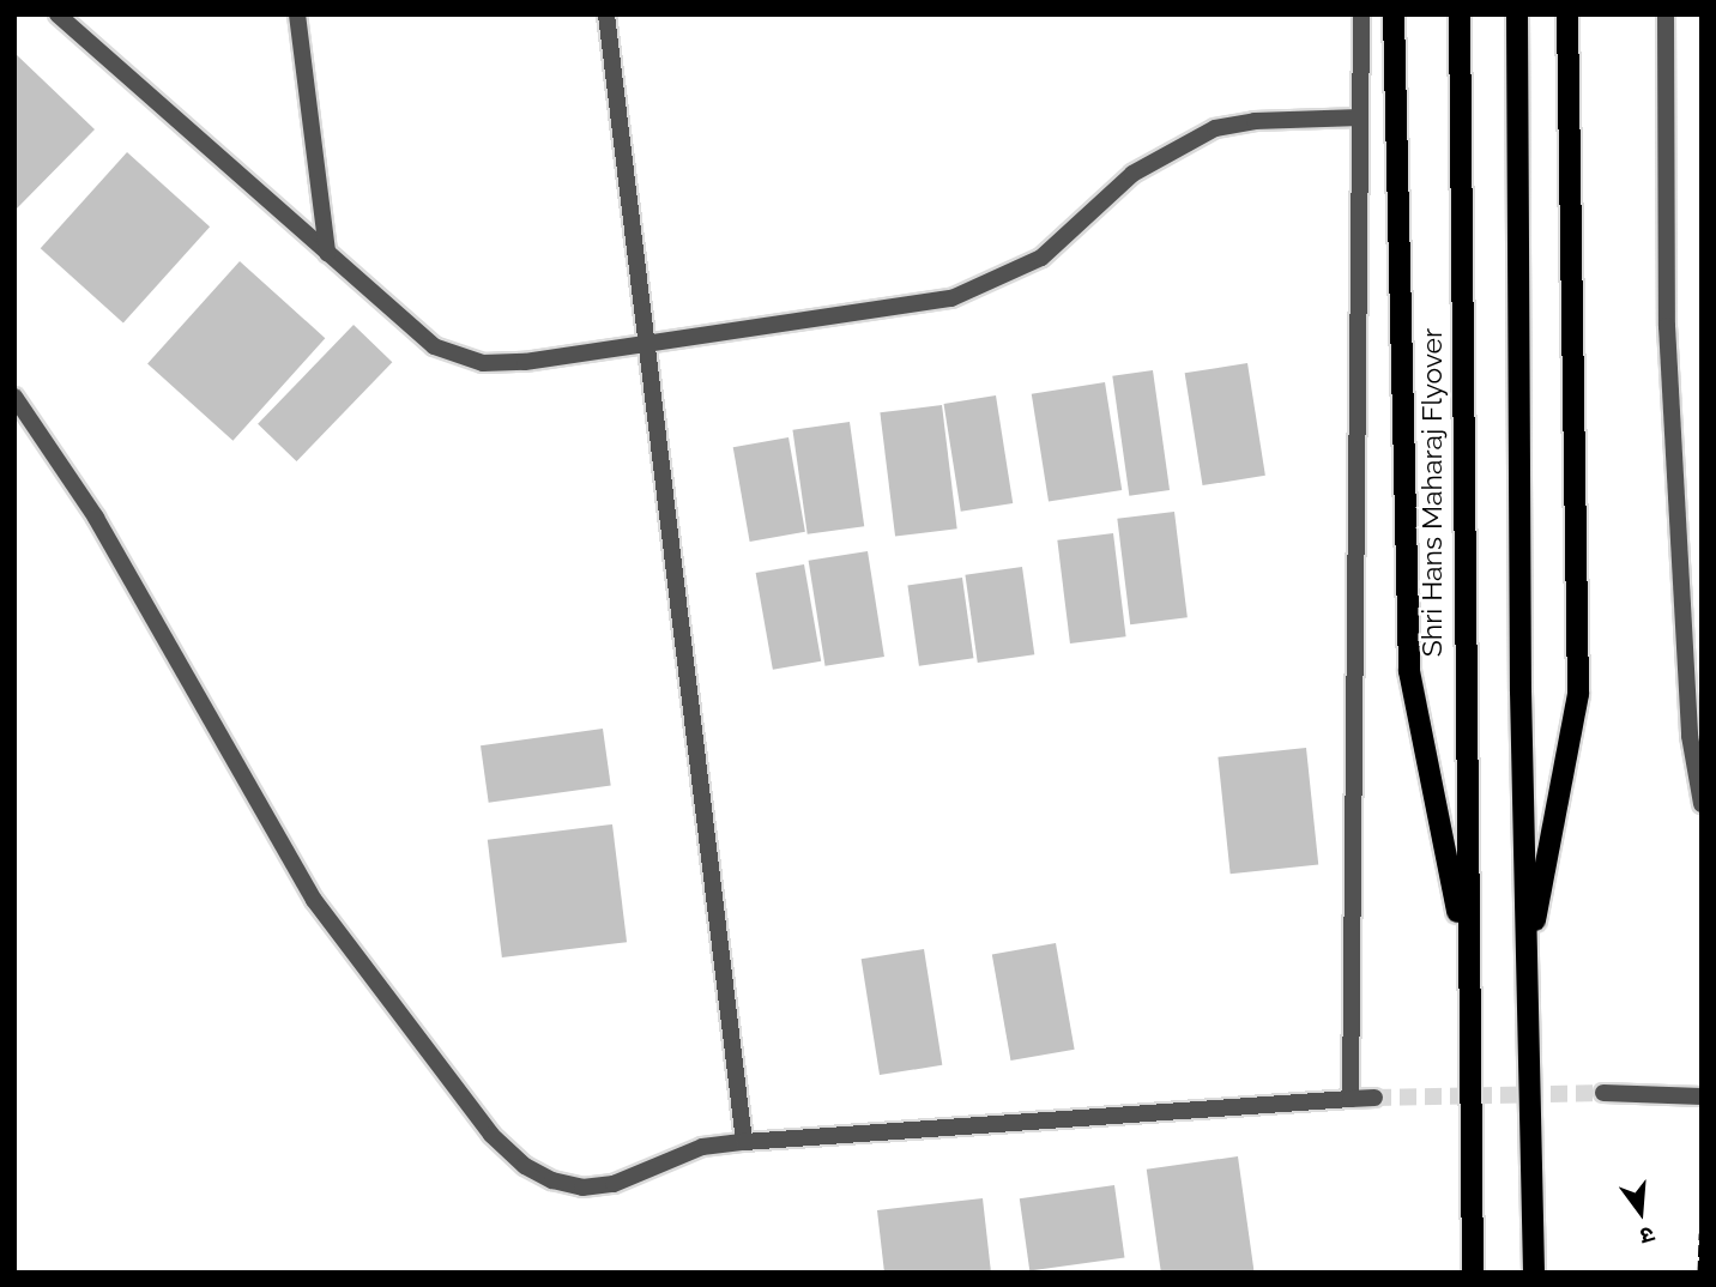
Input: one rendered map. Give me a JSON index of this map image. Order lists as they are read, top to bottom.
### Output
{
  "streets": {
    "main road": ["Shri Hans Maharaj Flyover"]
  },
  "north": "bottom"
}
